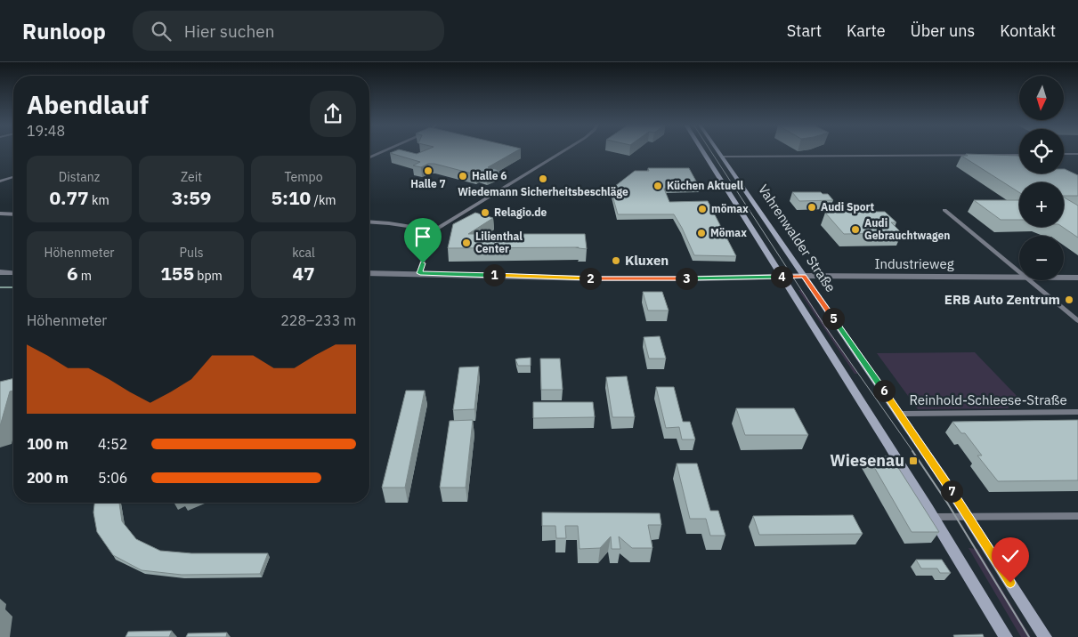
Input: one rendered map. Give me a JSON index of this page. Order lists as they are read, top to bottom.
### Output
{
  "streets": {
    "main road": ["Vahrenwalder Straße"],
    "street": ["Industrieweg", "Reinhold-Schleese-Straße"]
  },
  "crossings": [
    ["Vahrenwalder Straße", "Industrieweg"],
    ["Vahrenwalder Straße", "Reinhold-Schleese-Straße"]
  ],
  "places": {
    "other": [
      "Halle 7",
      "Halle 6",
      "Wiedemann Sicherheitsbeschläge",
      "Küchen Aktuell",
      "Audi Sport",
      "mömax",
      "Relagio.de",
      "Audi Gebrauchtwagen",
      "Mömax",
      "Lilienthal Center",
      "Kluxen",
      "ERB Auto Zentrum"
    ],
    "transit": ["Wiesenau"]
  },
  "north": "bottom",
  "page": {
    "header": "Runloop",
    "search": "Hier suchen",
    "nav": [
      "Start",
      "Karte",
      "Über uns",
      "Kontakt"
    ],
    "map_buttons": ["+", "−"],
    "heading": ["Abendlauf", "19:48"],
    "stats": [
      ["Distanz", "0.77 km"],
      ["Zeit", "3:59"],
      ["Tempo", "5:10 /km"],
      ["Höhenmeter", "6 m"],
      ["Puls", "155 bpm"],
      ["kcal", "47"]
    ],
    "pins": [
      "1",
      "4",
      "2",
      "3",
      "5",
      "6",
      "7"
    ],
    "chart": ["Höhenmeter", "228–233 m"],
    "list": [
      {
        "name": "100 m",
        "note": "4:52"
      },
      {
        "name": "200 m",
        "note": "5:06"
      }
    ]
  }
}
